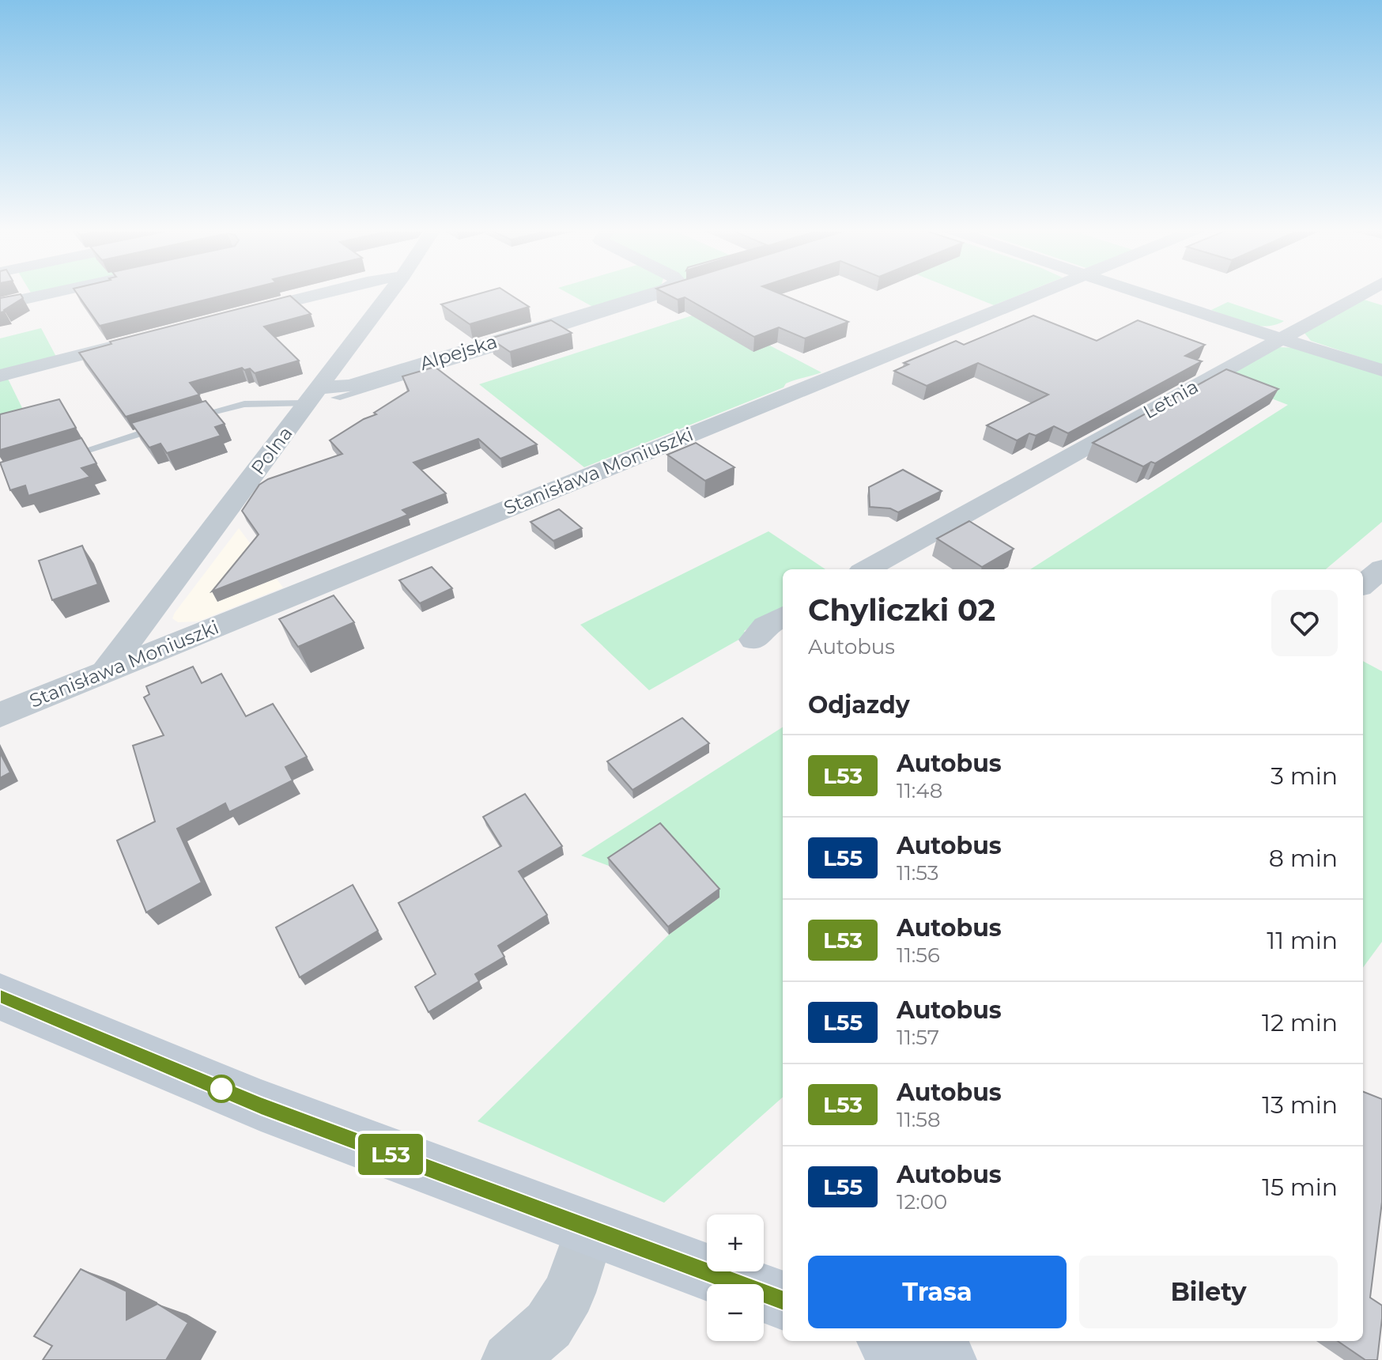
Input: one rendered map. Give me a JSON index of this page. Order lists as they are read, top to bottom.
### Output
{
  "streets": {
    "street": [
      "Alpejska",
      "Letnia",
      "Polna",
      "Stanisława Moniuszki"
    ]
  },
  "crossings": [
    ["Alpejska", "Polna"],
    ["Polna", "Stanisława Moniuszki"]
  ],
  "lines": ["bus line L53"],
  "page": {
    "on_map": "L53",
    "heading": [
      ["Chyliczki 02", "Autobus"],
      "Odjazdy"
    ],
    "list": [
      {
        "mark": "L53",
        "name": "Autobus",
        "note": "11:48",
        "value": "3 min"
      },
      {
        "mark": "L55",
        "name": "Autobus",
        "note": "11:53",
        "value": "8 min"
      },
      {
        "mark": "L53",
        "name": "Autobus",
        "note": "11:56",
        "value": "11 min"
      },
      {
        "mark": "L55",
        "name": "Autobus",
        "note": "11:57",
        "value": "12 min"
      },
      {
        "mark": "L53",
        "name": "Autobus",
        "note": "11:58",
        "value": "13 min"
      },
      {
        "mark": "L55",
        "name": "Autobus",
        "note": "12:00",
        "value": "15 min"
      }
    ],
    "map_buttons": ["+", "−"],
    "buttons": ["Trasa", "Bilety"]
  }
}
